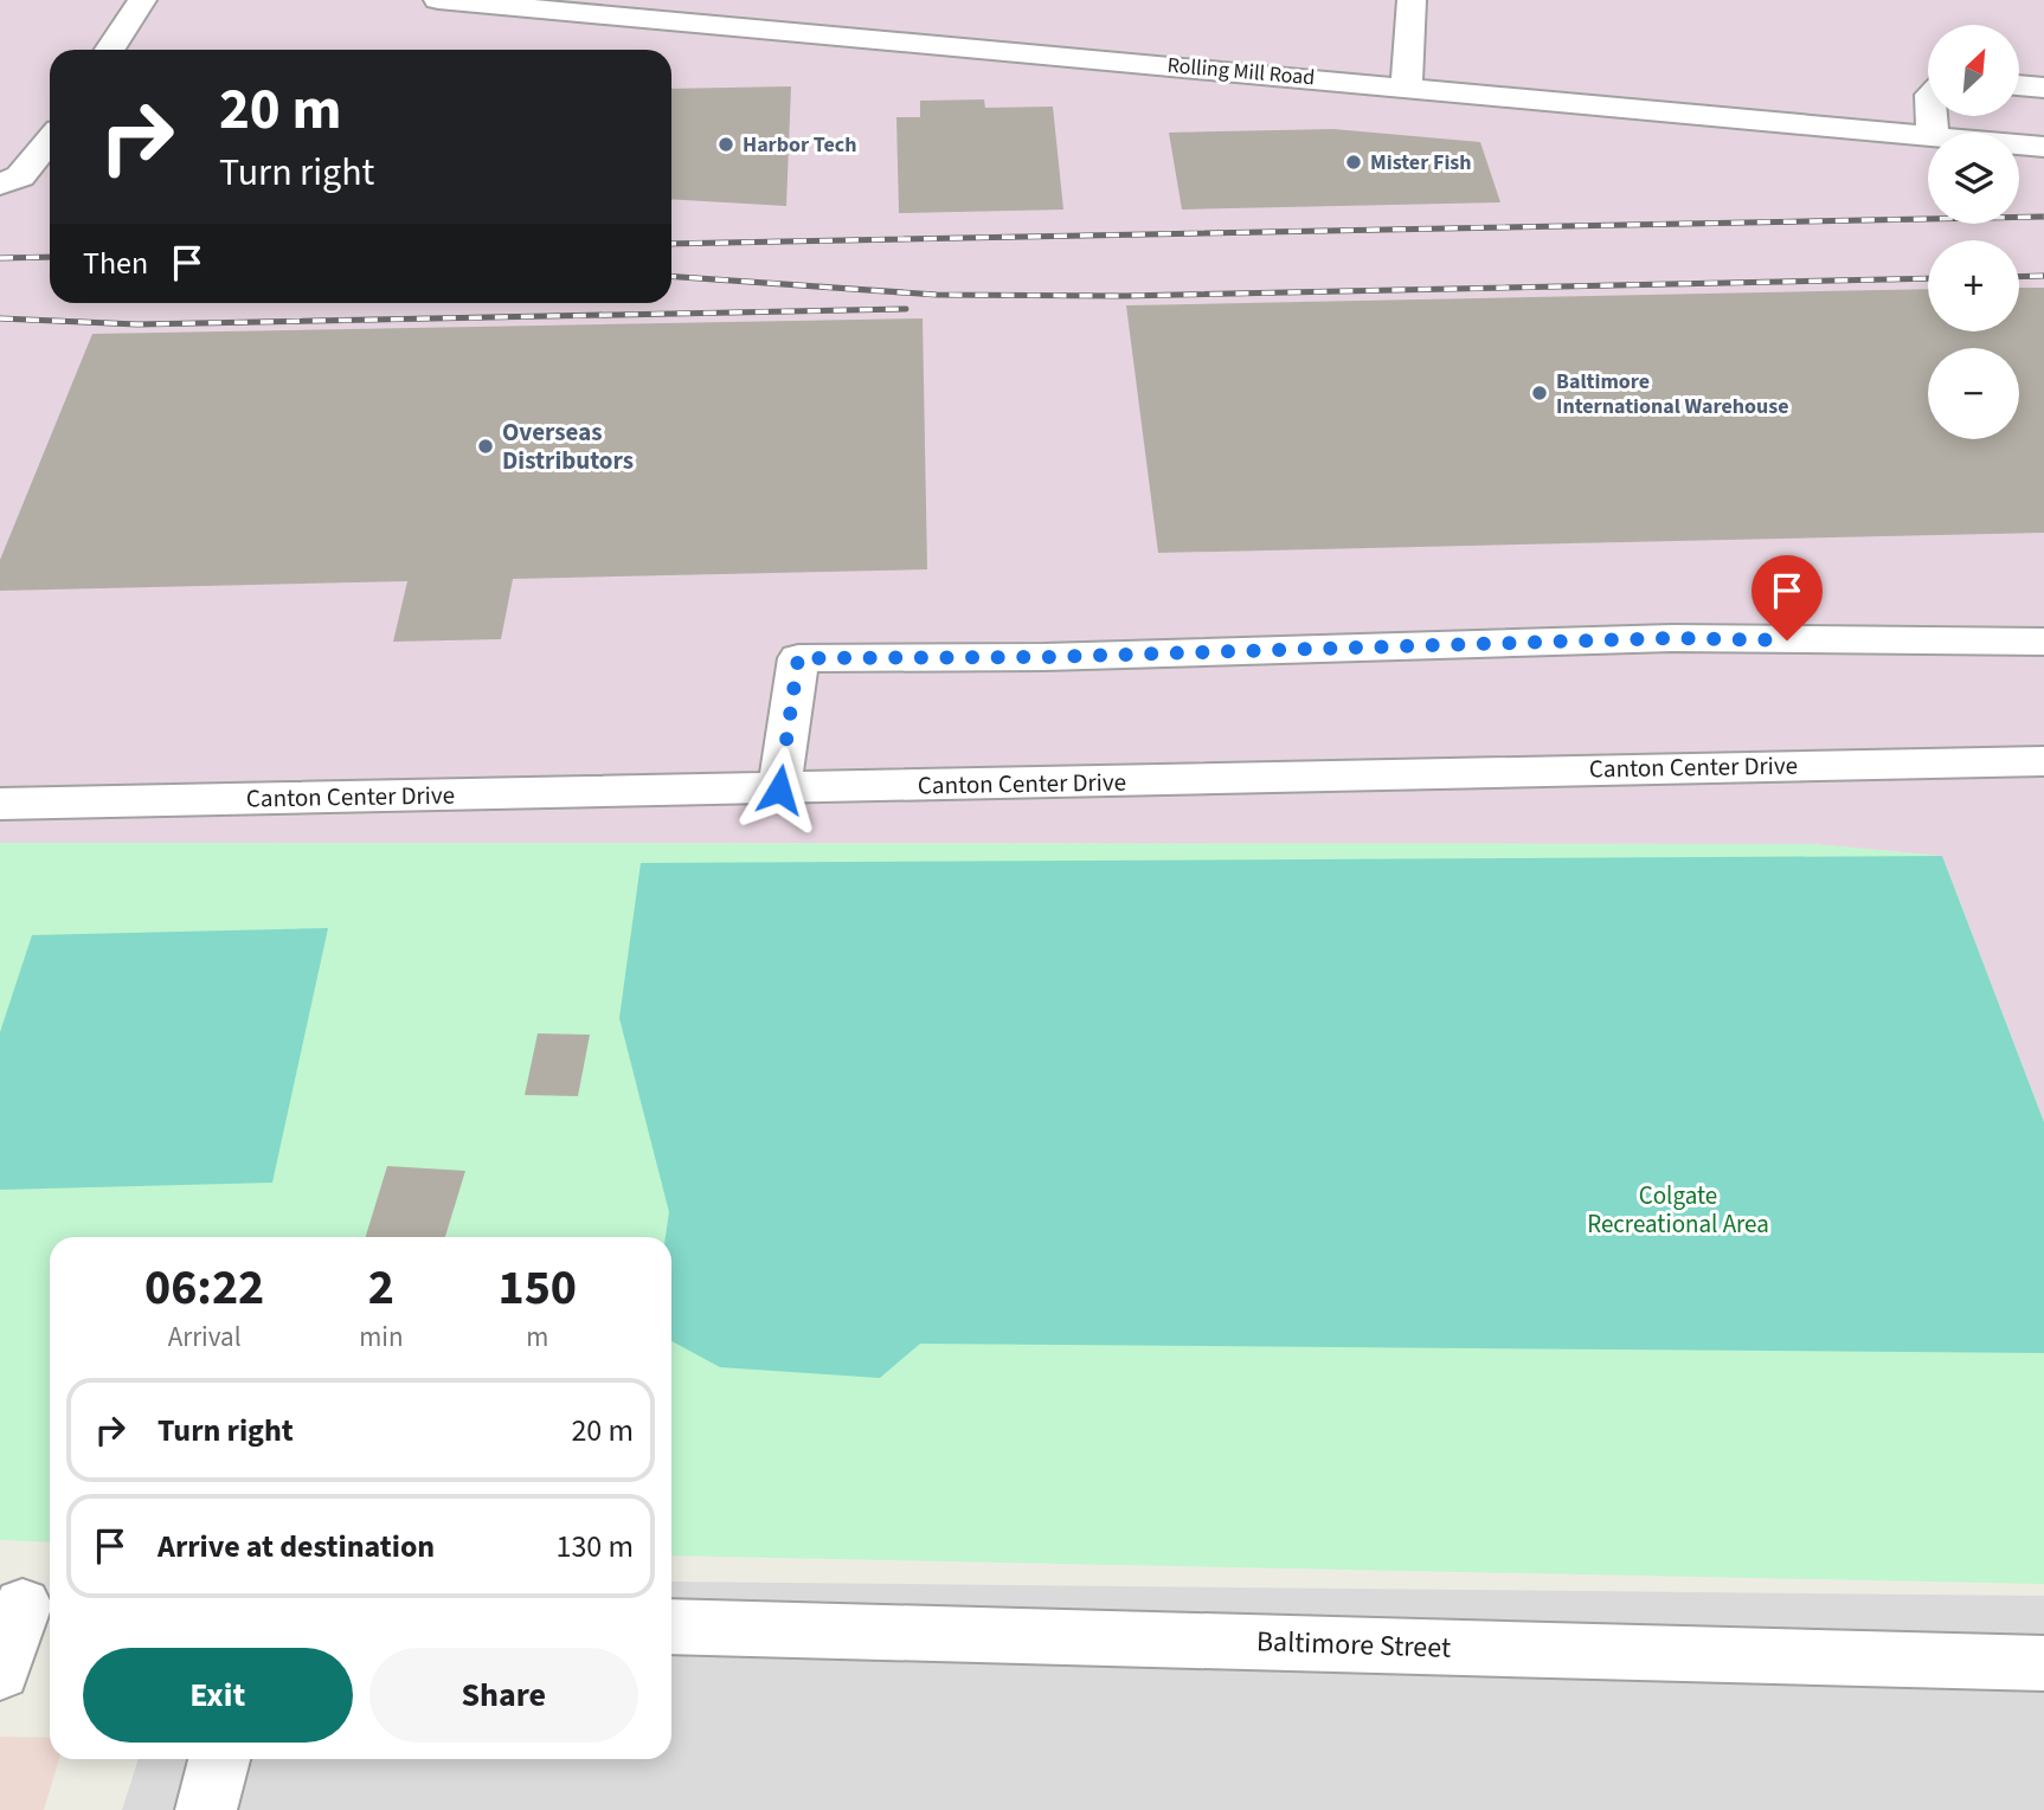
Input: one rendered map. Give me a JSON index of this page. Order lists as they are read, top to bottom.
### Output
{
  "streets": {
    "street": ["Rolling Mill Road", "Canton Center Drive", "Baltimore Street"]
  },
  "parks": ["Colgate Recreational Area"],
  "places": [
    "Harbor Tech",
    "Mister Fish",
    "Baltimore International Warehouse",
    "Overseas Distributors"
  ],
  "north": "top right",
  "page": {
    "map_buttons": ["+", "−"],
    "turn": ["20 m", "Turn right"],
    "then": "Then",
    "eta": [
      "06:22",
      "Arrival",
      "2",
      "min",
      "150",
      "m"
    ],
    "list": [
      {
        "name": "Turn right",
        "value": "20 m"
      },
      {
        "name": "Arrive at destination",
        "value": "130 m"
      }
    ],
    "buttons": ["Exit", "Share"]
  }
}
